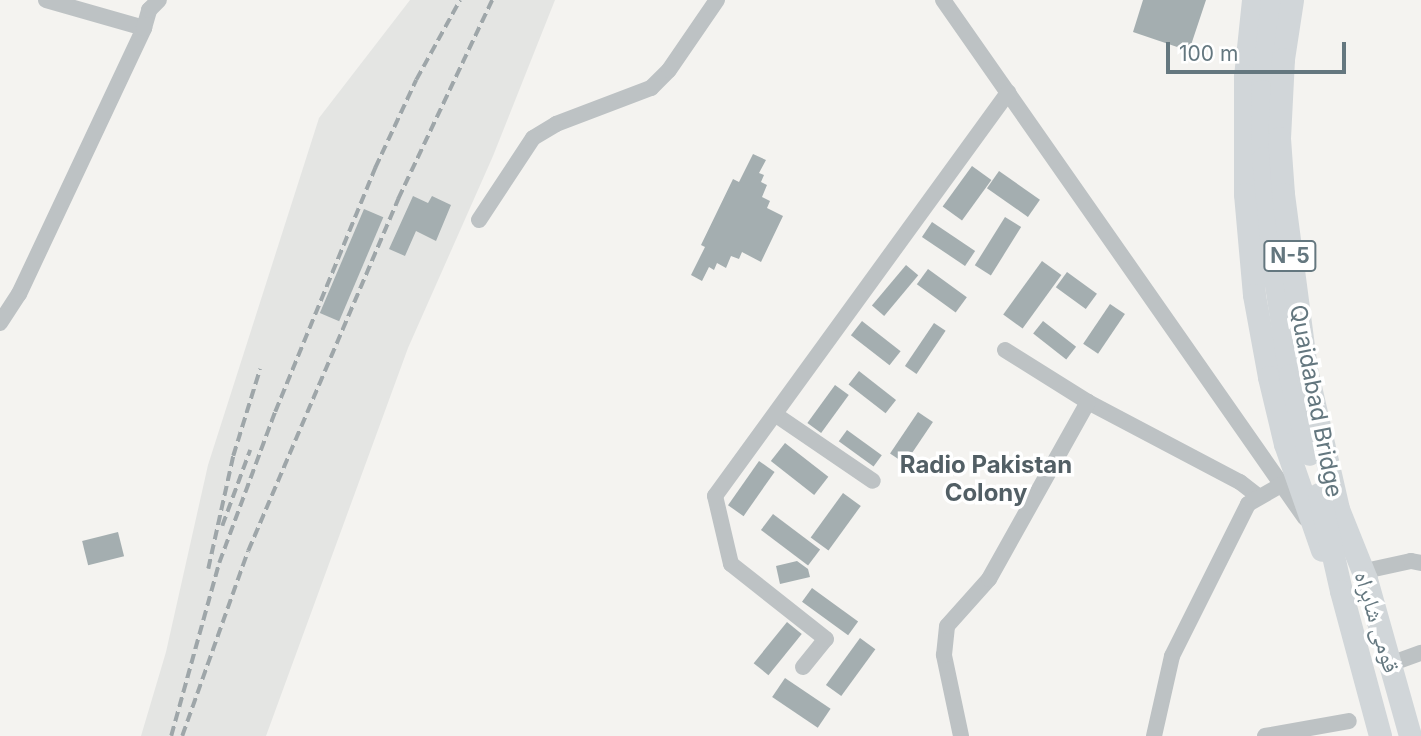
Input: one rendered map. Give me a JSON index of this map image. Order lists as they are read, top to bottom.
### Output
{
  "streets": {
    "highway": ["N-5", "Quaidabad Bridge", "قومی شاہراہ"]
  },
  "crossings": [
    ["Quaidabad Bridge", "قومی شاہراہ"]
  ],
  "districts": ["Radio Pakistan Colony"],
  "scale_bar": "100 m"
}
